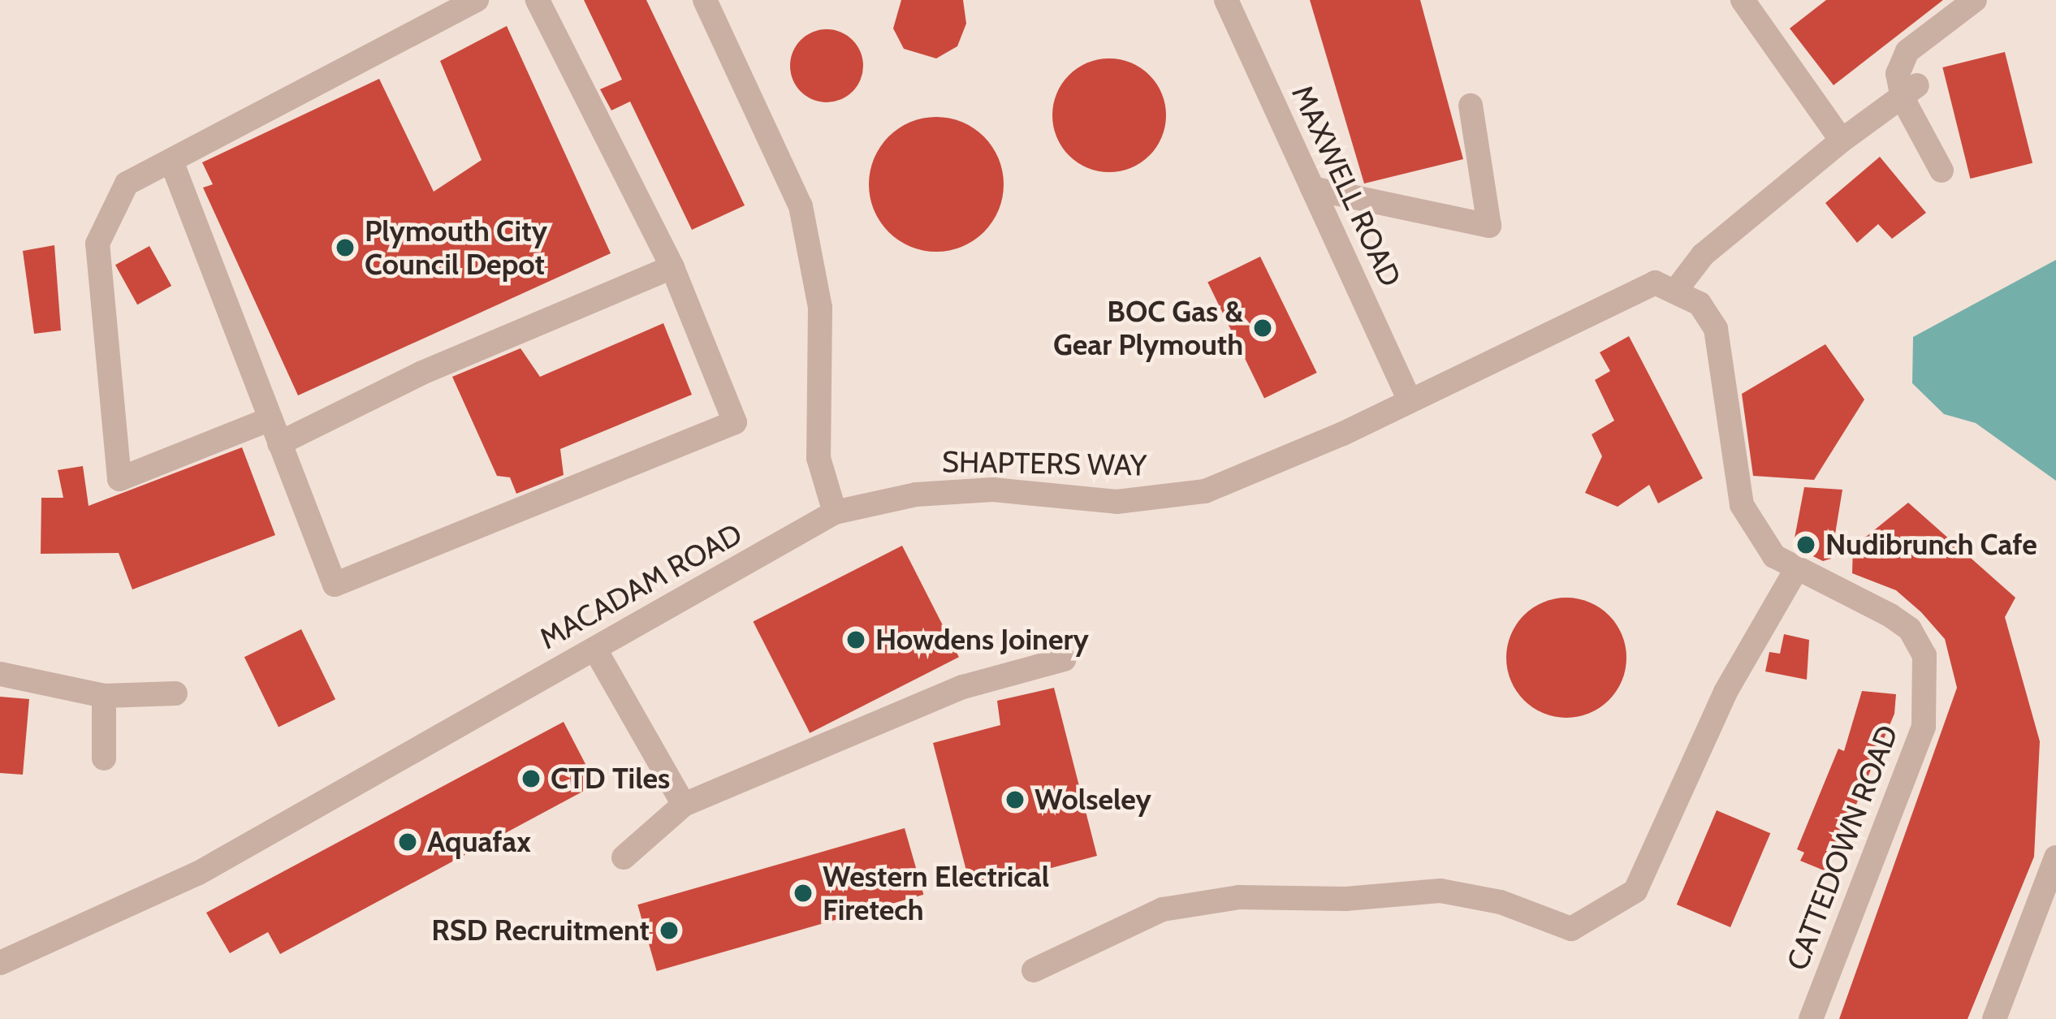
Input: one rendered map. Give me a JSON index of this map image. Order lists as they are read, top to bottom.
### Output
{
  "streets": {
    "street": [
      "MAXWELL ROAD",
      "SHAPTERS WAY",
      "MACADAM ROAD",
      "CATTEDOWN ROAD"
    ]
  },
  "crossings": [
    ["MAXWELL ROAD", "SHAPTERS WAY"],
    ["SHAPTERS WAY", "MACADAM ROAD"]
  ],
  "places": [
    "Plymouth City Council Depot",
    "BOC Gas & Gear Plymouth",
    "Nudibrunch Cafe",
    "Howdens Joinery",
    "CTD Tiles",
    "Wolseley",
    "Aquafax",
    "Western Electrical Firetech",
    "RSD Recruitment"
  ]
}
